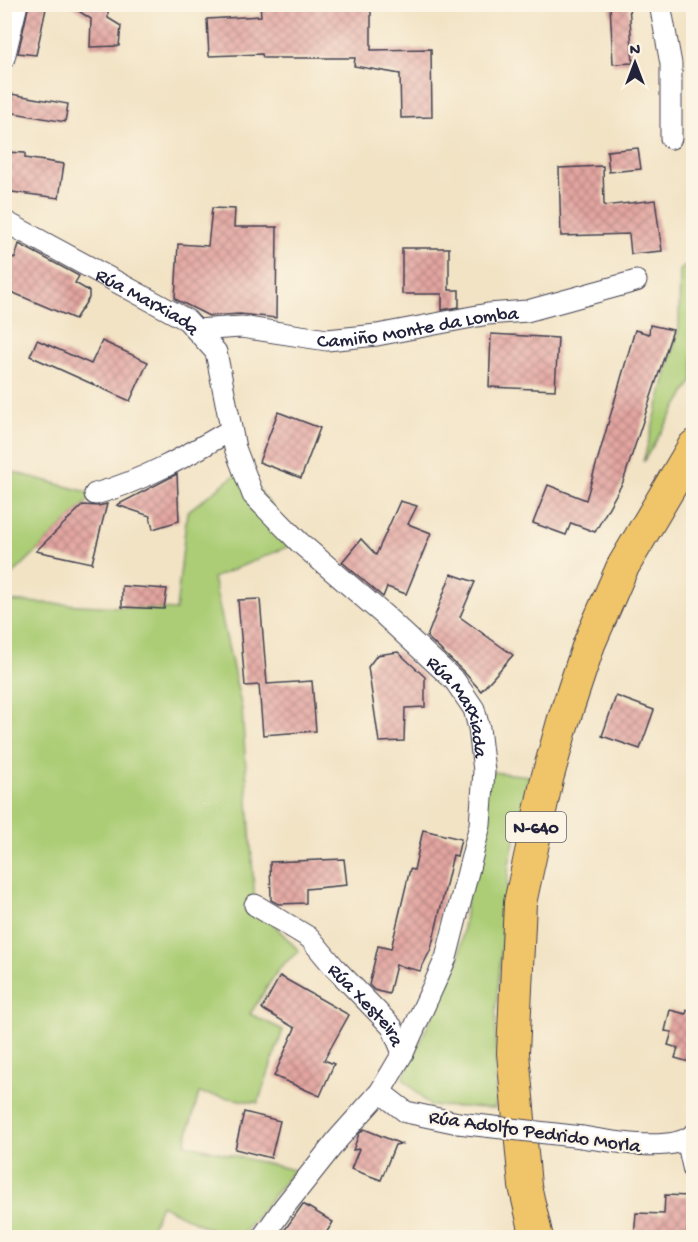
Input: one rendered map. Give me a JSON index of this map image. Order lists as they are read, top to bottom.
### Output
{
  "streets": {
    "highway": ["N-640"],
    "street": [
      "Rúa Marxiada",
      "Camiño Monte da Lomba",
      "Rúa Xesteira",
      "Rúa Adolfo Pedrido Morla"
    ]
  },
  "crossings": [
    ["Rúa Marxiada", "Camiño Monte da Lomba"],
    ["Rúa Marxiada", "Rúa Xesteira"],
    ["Rúa Xesteira", "Rúa Adolfo Pedrido Morla"]
  ],
  "north": "top"
}
